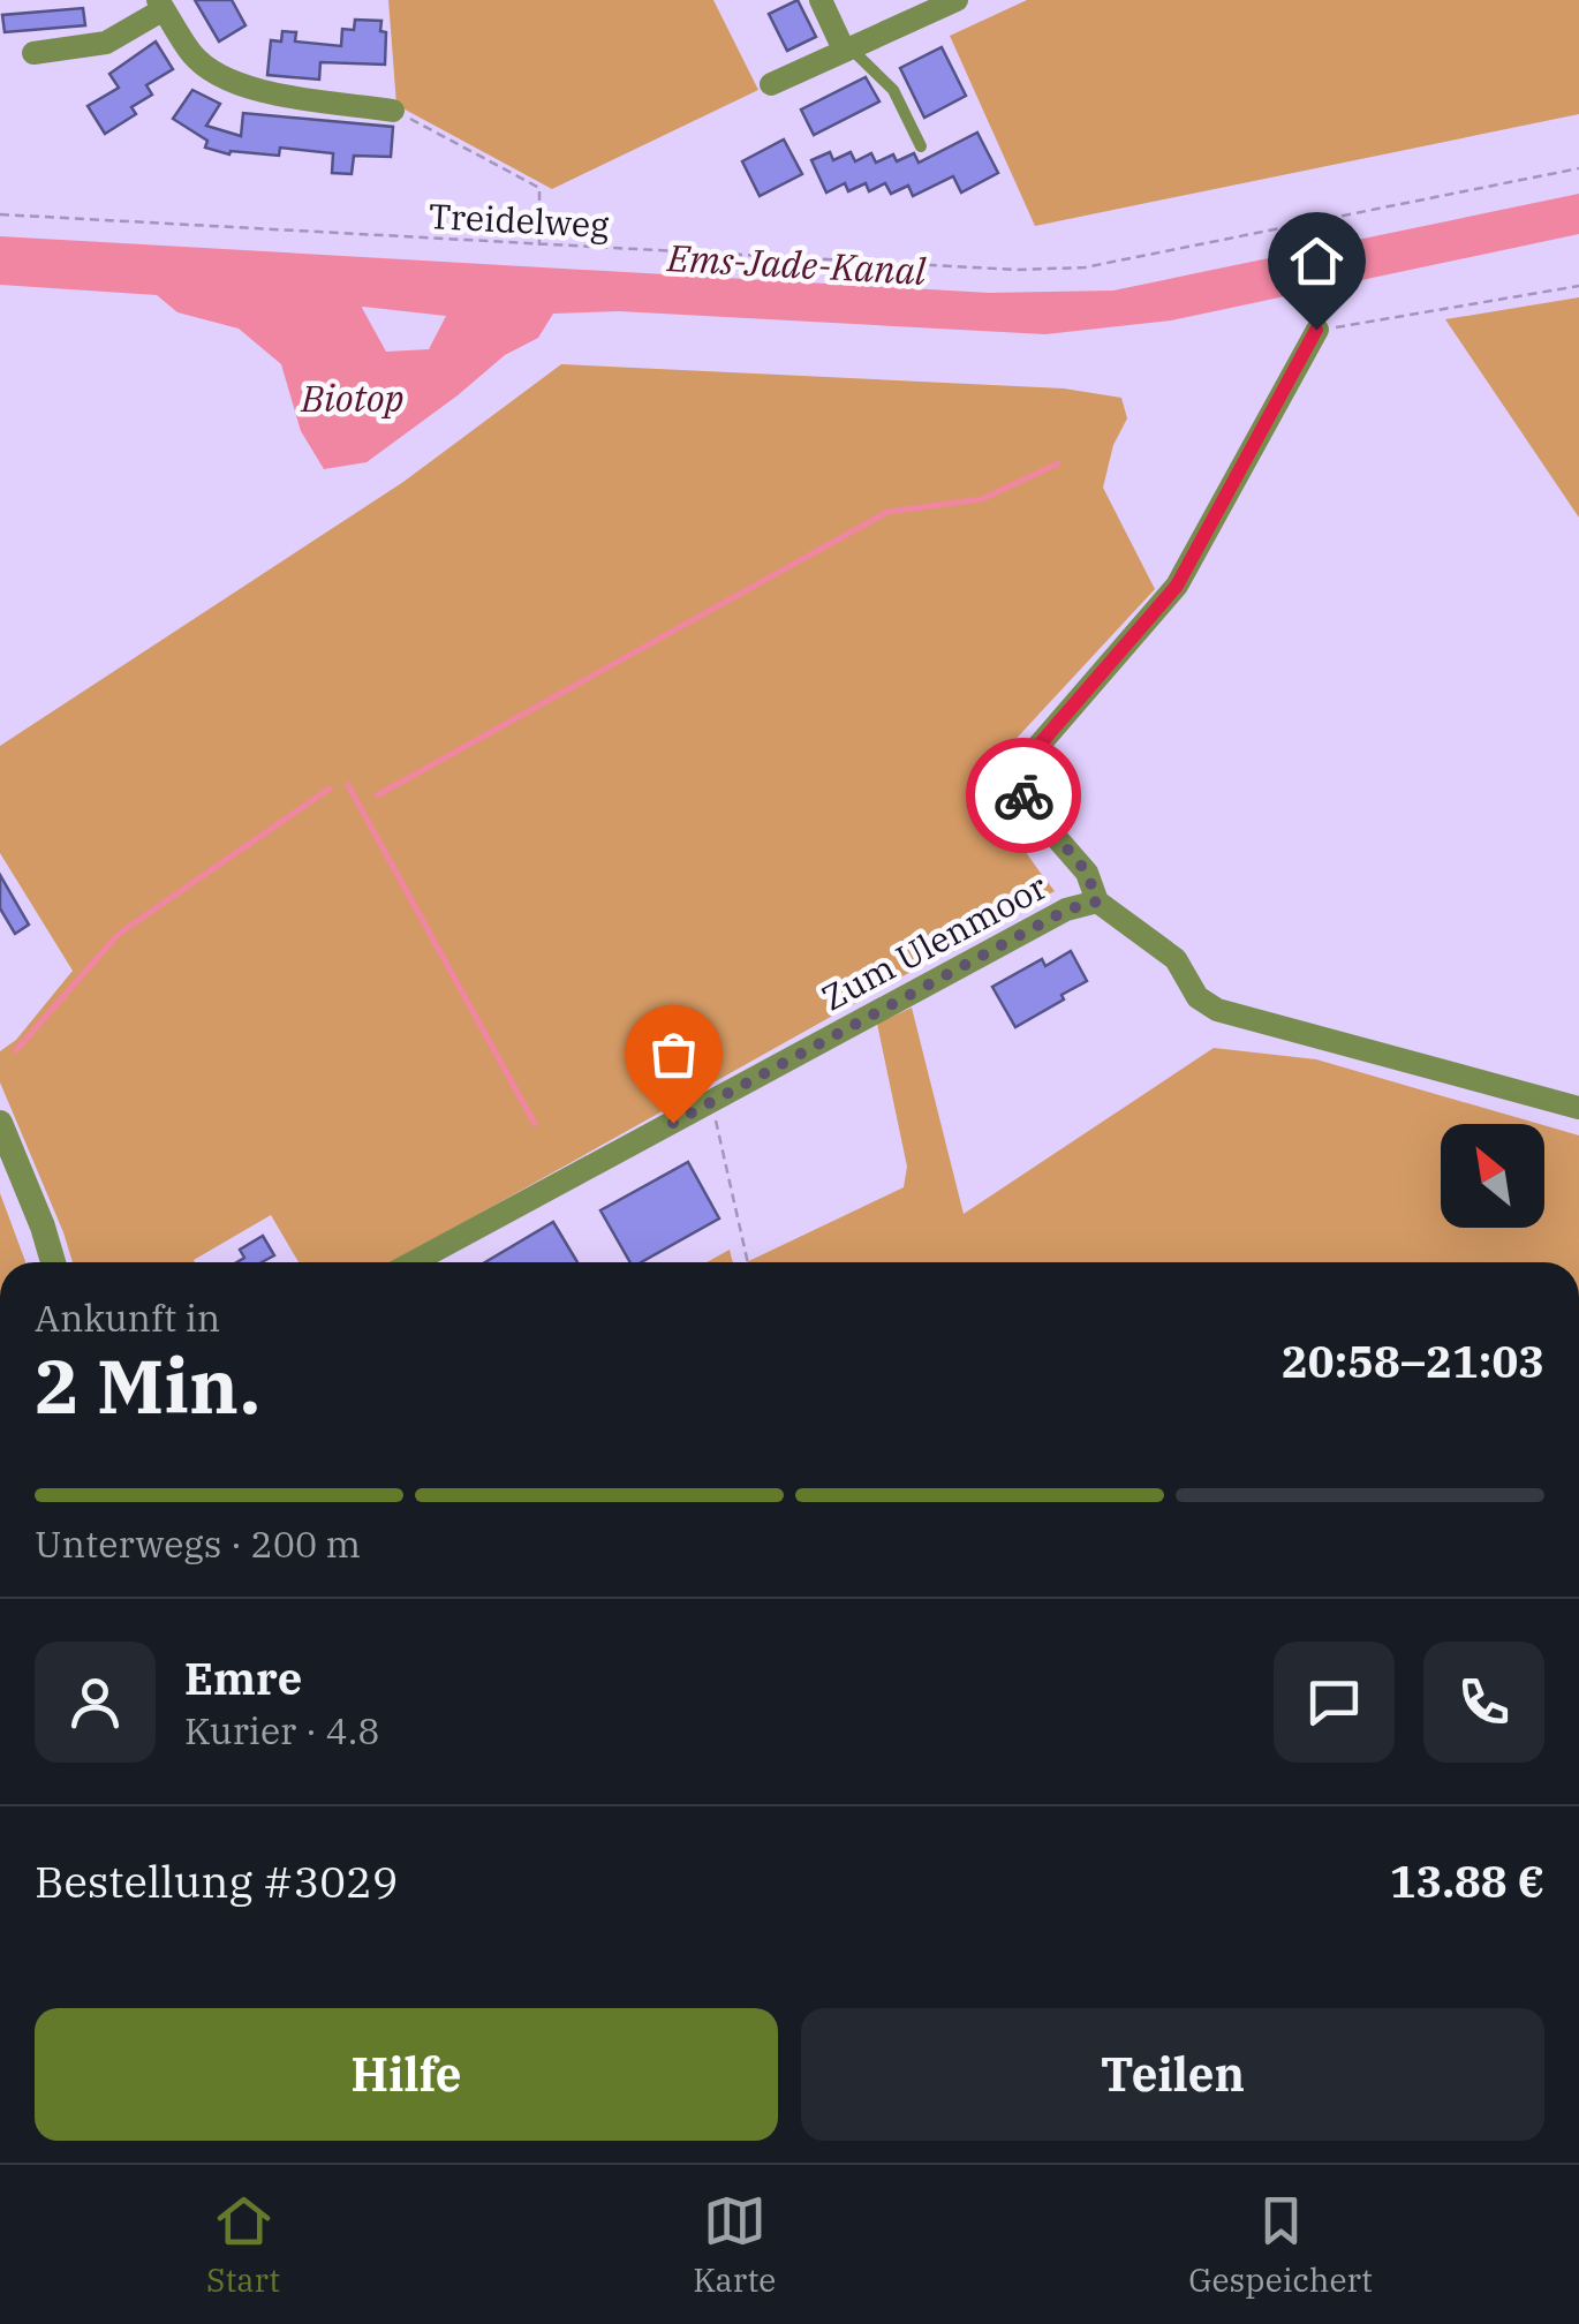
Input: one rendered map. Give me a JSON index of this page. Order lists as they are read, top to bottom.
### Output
{
  "streets": {
    "street": ["Zum Ulenmoor"],
    "path": ["Treidelweg"]
  },
  "water": ["Ems-Jade-Kanal", "Biotop"],
  "north": "top left",
  "page": {
    "heading": ["2 Min.", "Ankunft in", "20:58–21:03"],
    "panel": [
      "Emre",
      "Kurier · 4.8",
      "Bestellung #3029",
      "13.88 €"
    ],
    "bar": "Unterwegs · 200 m",
    "buttons": ["Hilfe", "Teilen"],
    "tabs": ["Start", "Karte", "Gespeichert"]
  }
}
